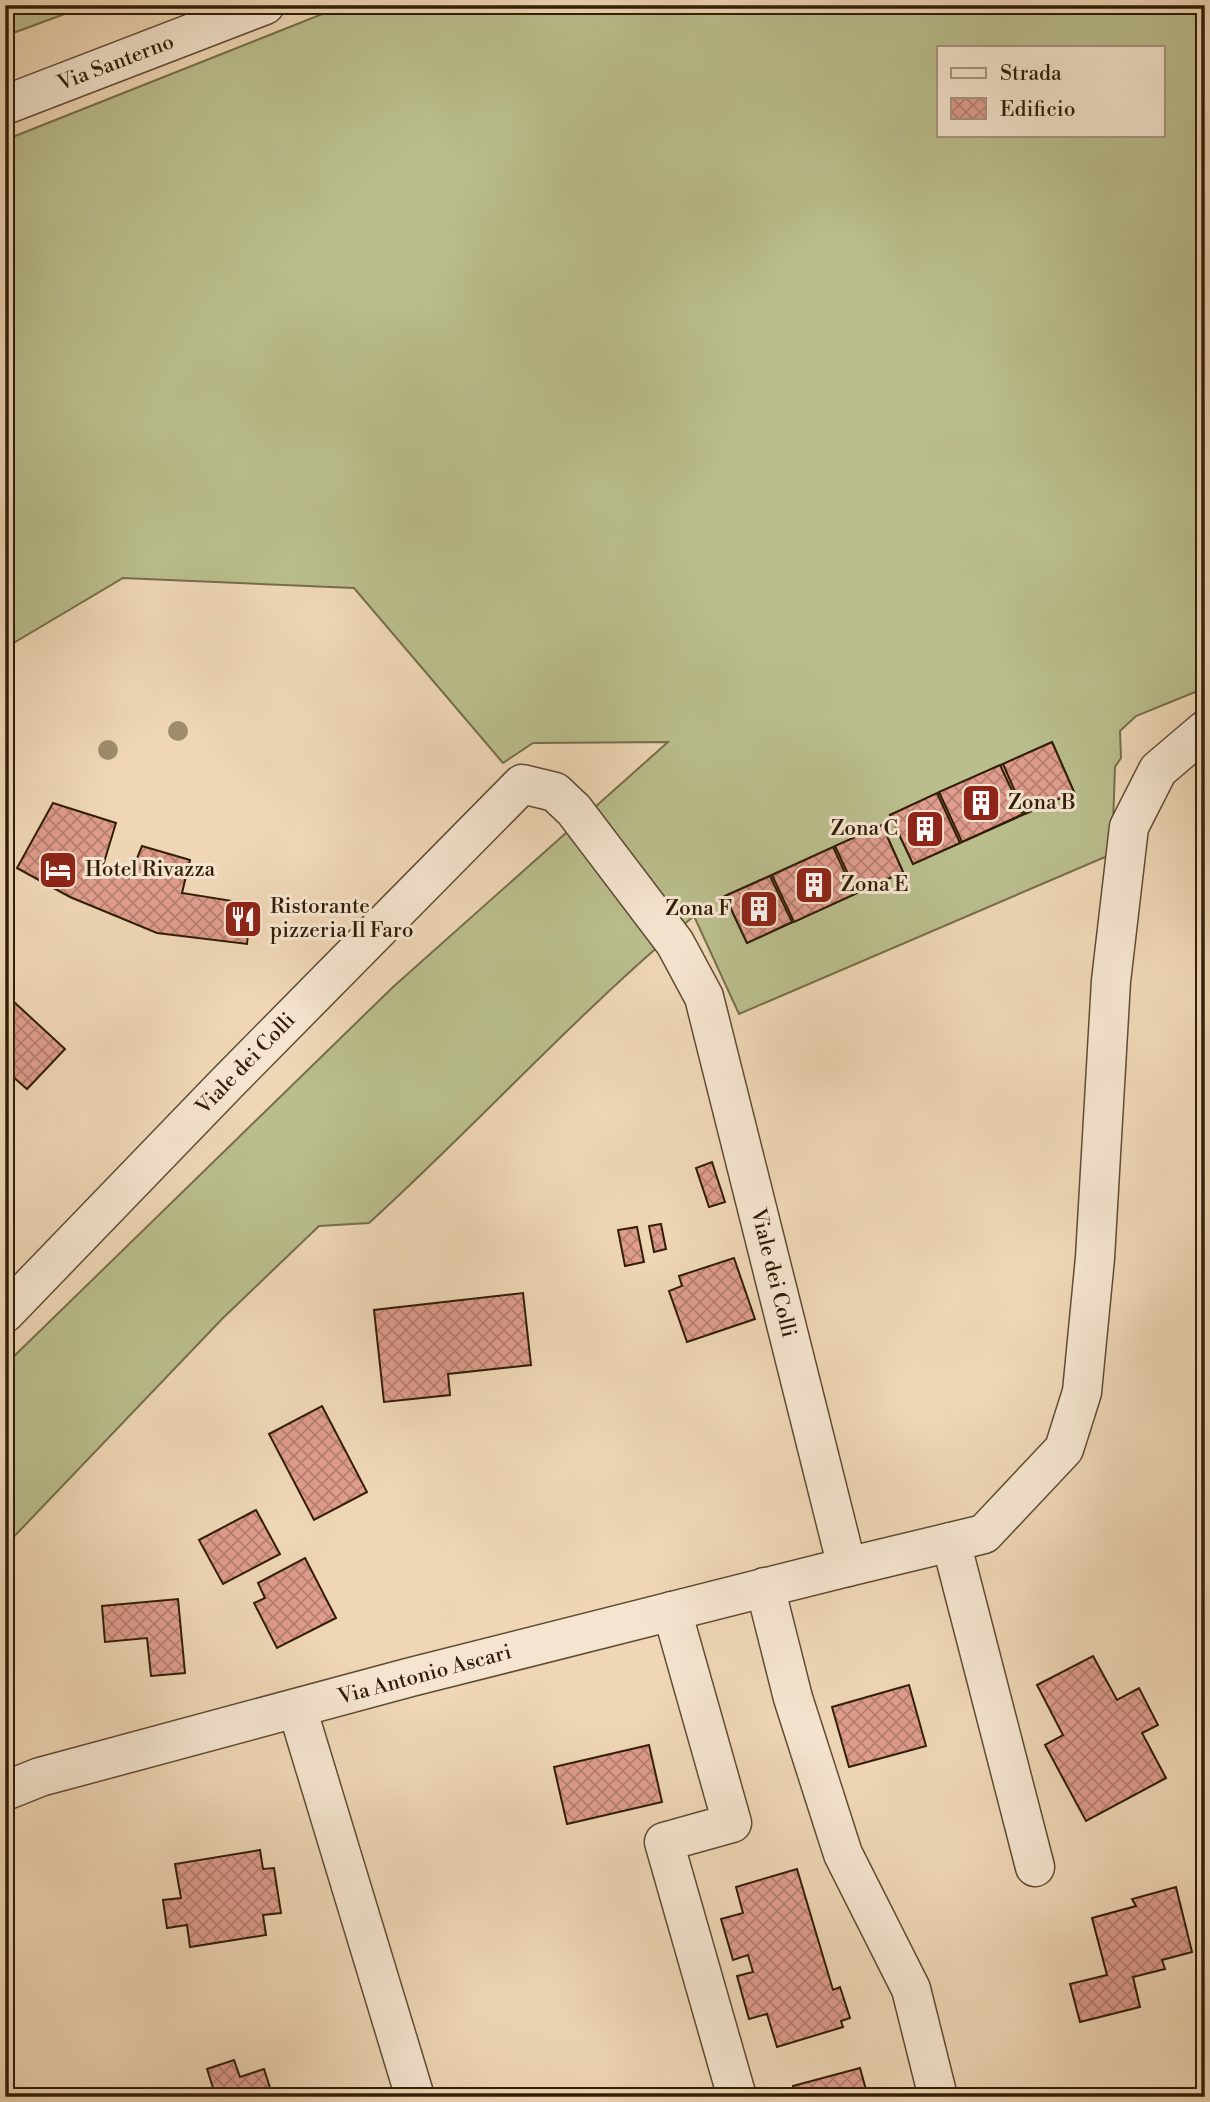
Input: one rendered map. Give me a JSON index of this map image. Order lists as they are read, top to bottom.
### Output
{
  "streets": {
    "street": ["Via Santerno", "Viale dei Colli", "Via Antonio Ascari"]
  },
  "crossings": [
    ["Viale dei Colli", "Via Antonio Ascari"]
  ],
  "places": {
    "building": [
      "Zona B",
      "Zona C",
      "Zona E",
      "Zona F"
    ],
    "hotel": ["Hotel Rivazza"],
    "restaurant": ["Ristorante pizzeria Il Faro"]
  },
  "legend": ["Strada", "Edificio"]
}
